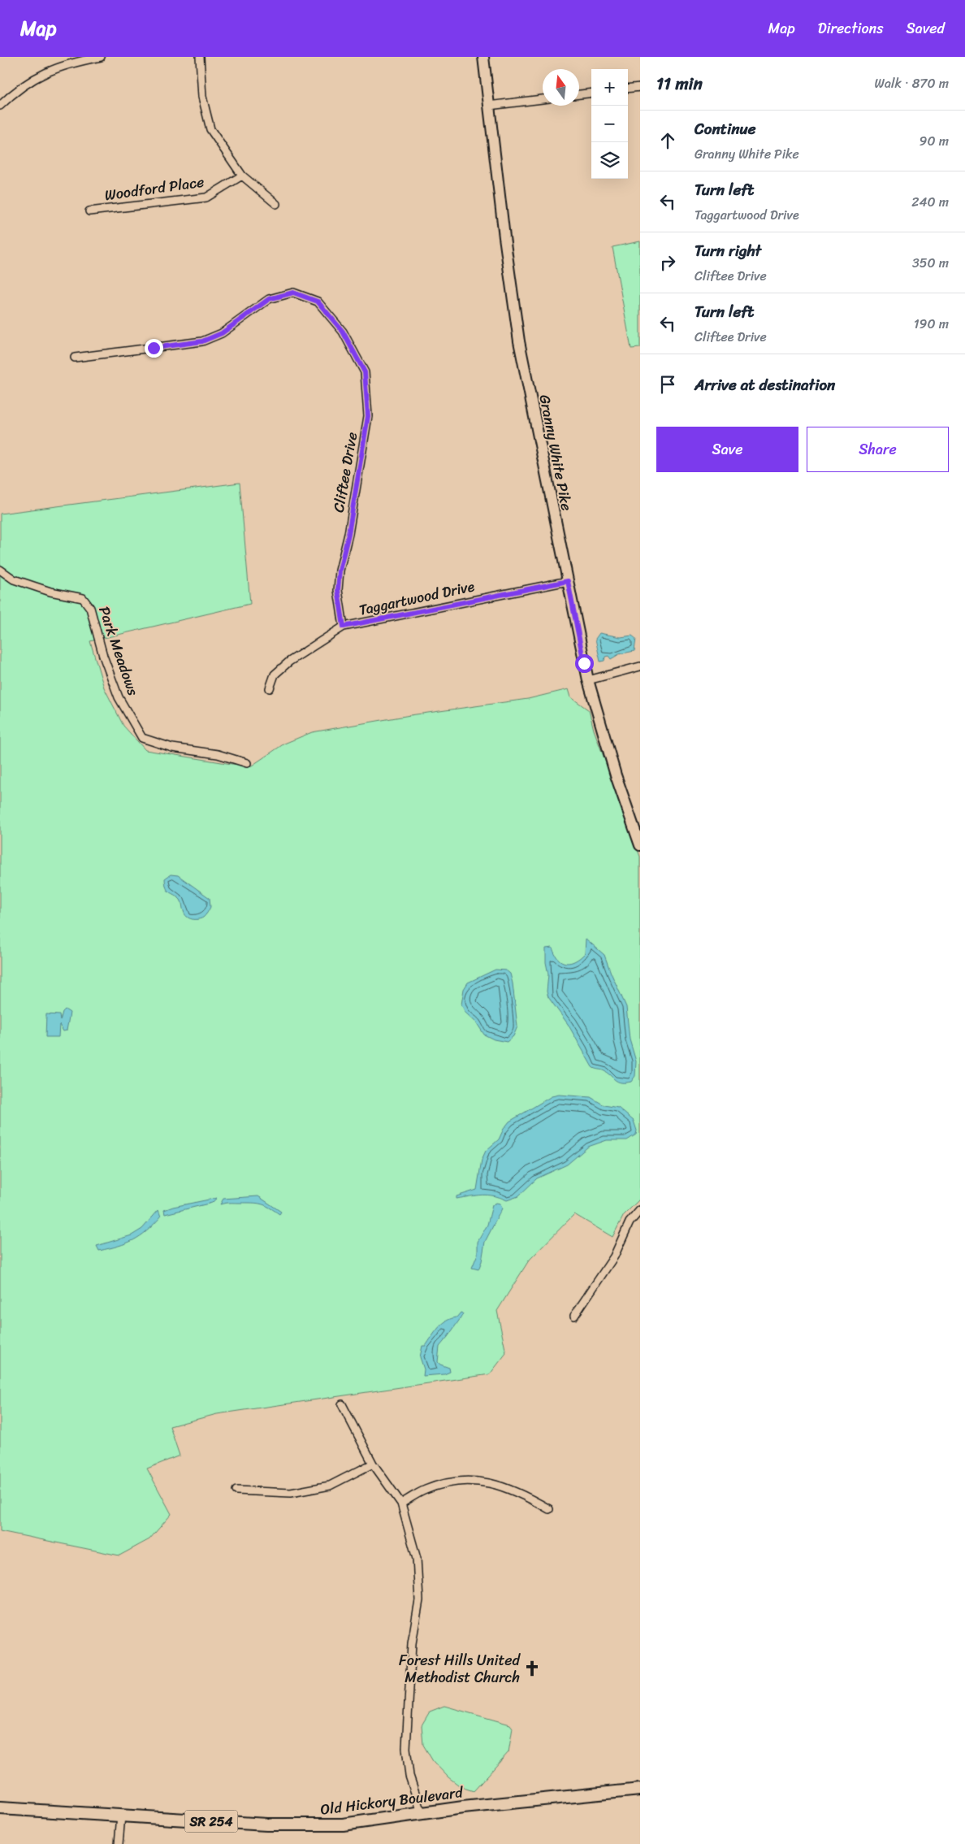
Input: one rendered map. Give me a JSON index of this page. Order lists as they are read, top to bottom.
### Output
{
  "streets": {
    "main road": ["Granny White Pike", "Old Hickory Boulevard", "SR 254"],
    "street": [
      "Woodford Place",
      "Cliftee Drive",
      "Taggartwood Drive",
      "Park Meadows"
    ]
  },
  "crossings": [
    ["Granny White Pike", "Taggartwood Drive"],
    ["Cliftee Drive", "Taggartwood Drive"]
  ],
  "places": {
    "church": ["Forest Hills United Methodist Church"]
  },
  "north": "top",
  "page": {
    "header": "Map",
    "nav": ["Map", "Directions", "Saved"],
    "heading": ["11 min", "Walk · 870 m"],
    "map_buttons": ["+", "−"],
    "list": [
      ["Continue", "Granny White Pike", "90 m"],
      ["Turn left", "Taggartwood Drive", "240 m"],
      ["Turn right", "Cliftee Drive", "350 m"],
      ["Turn left", "Cliftee Drive", "190 m"],
      "Arrive at destination"
    ],
    "buttons": ["Save", "Share"]
  }
}
